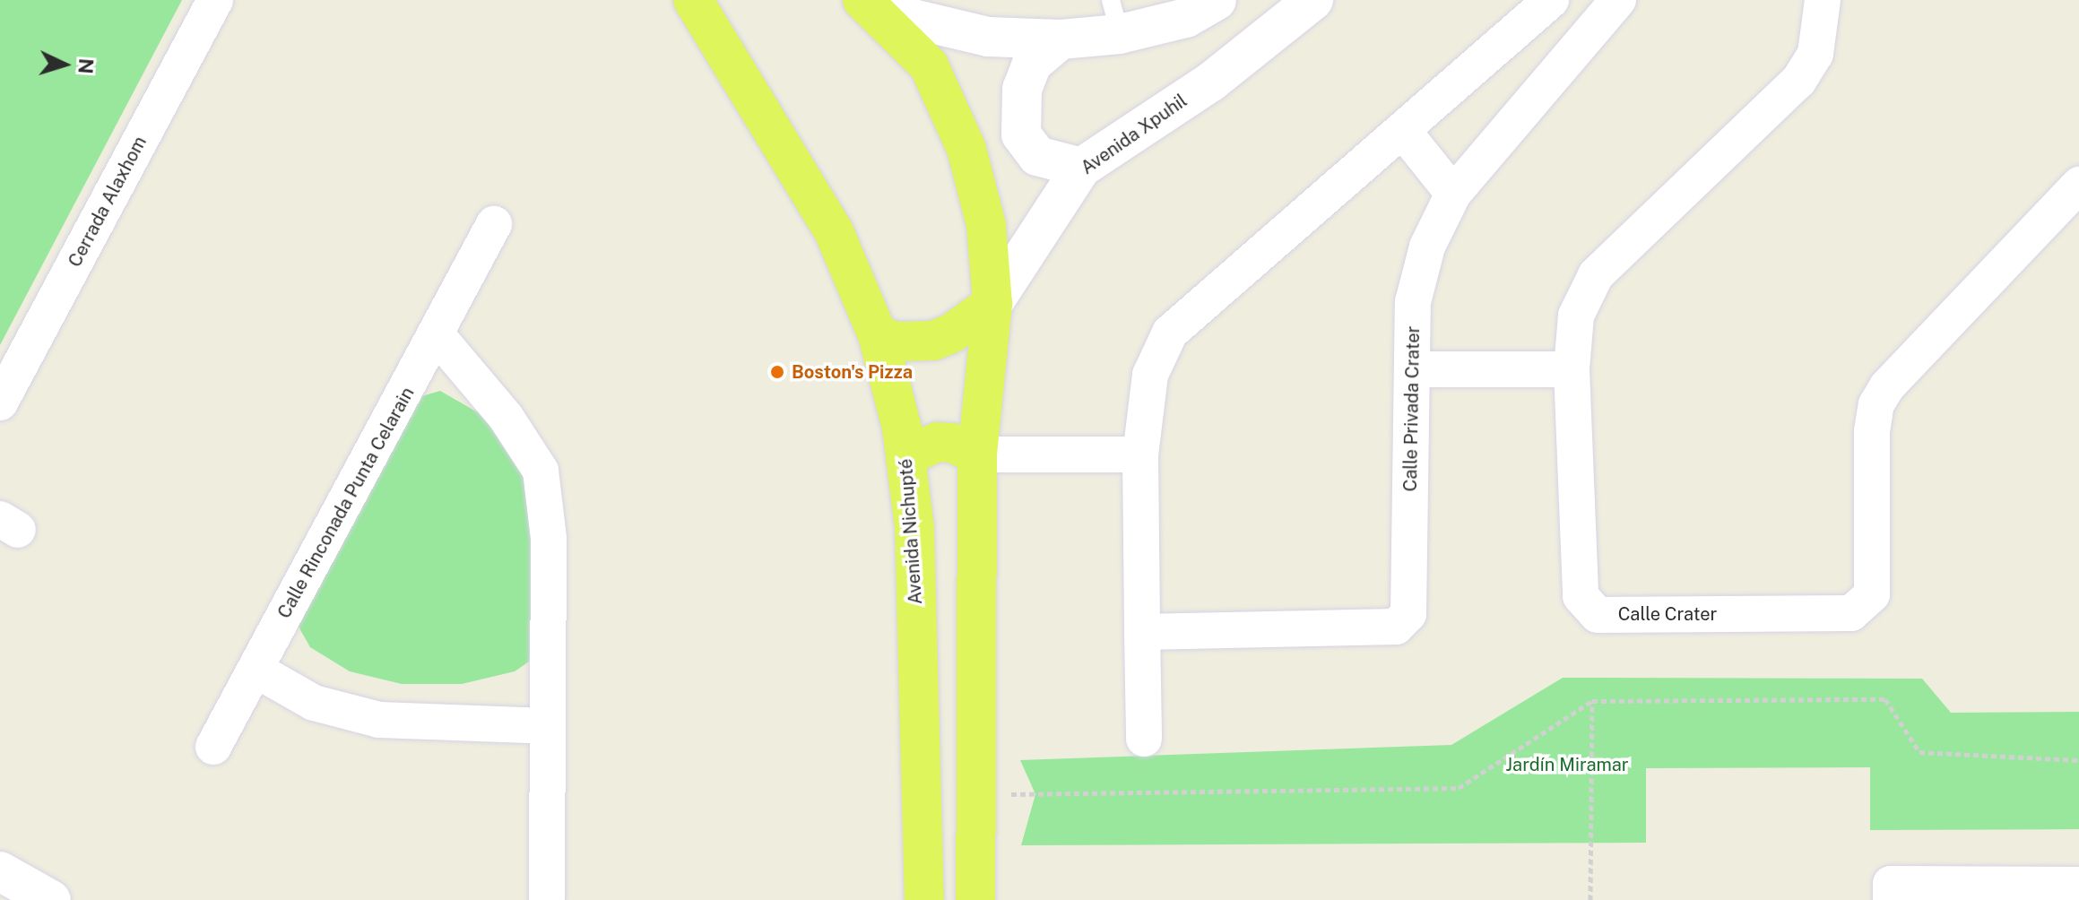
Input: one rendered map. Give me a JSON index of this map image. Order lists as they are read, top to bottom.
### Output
{
  "streets": {
    "main road": ["Avenida Nichupté"],
    "street": [
      "Avenida Xpuhil",
      "Cerrada Alaxhom",
      "Calle Privada Crater",
      "Calle Rinconada Punta Celarain",
      "Calle Crater"
    ]
  },
  "parks": ["Jardín Miramar"],
  "places": ["Boston's Pizza"],
  "north": "right"
}
